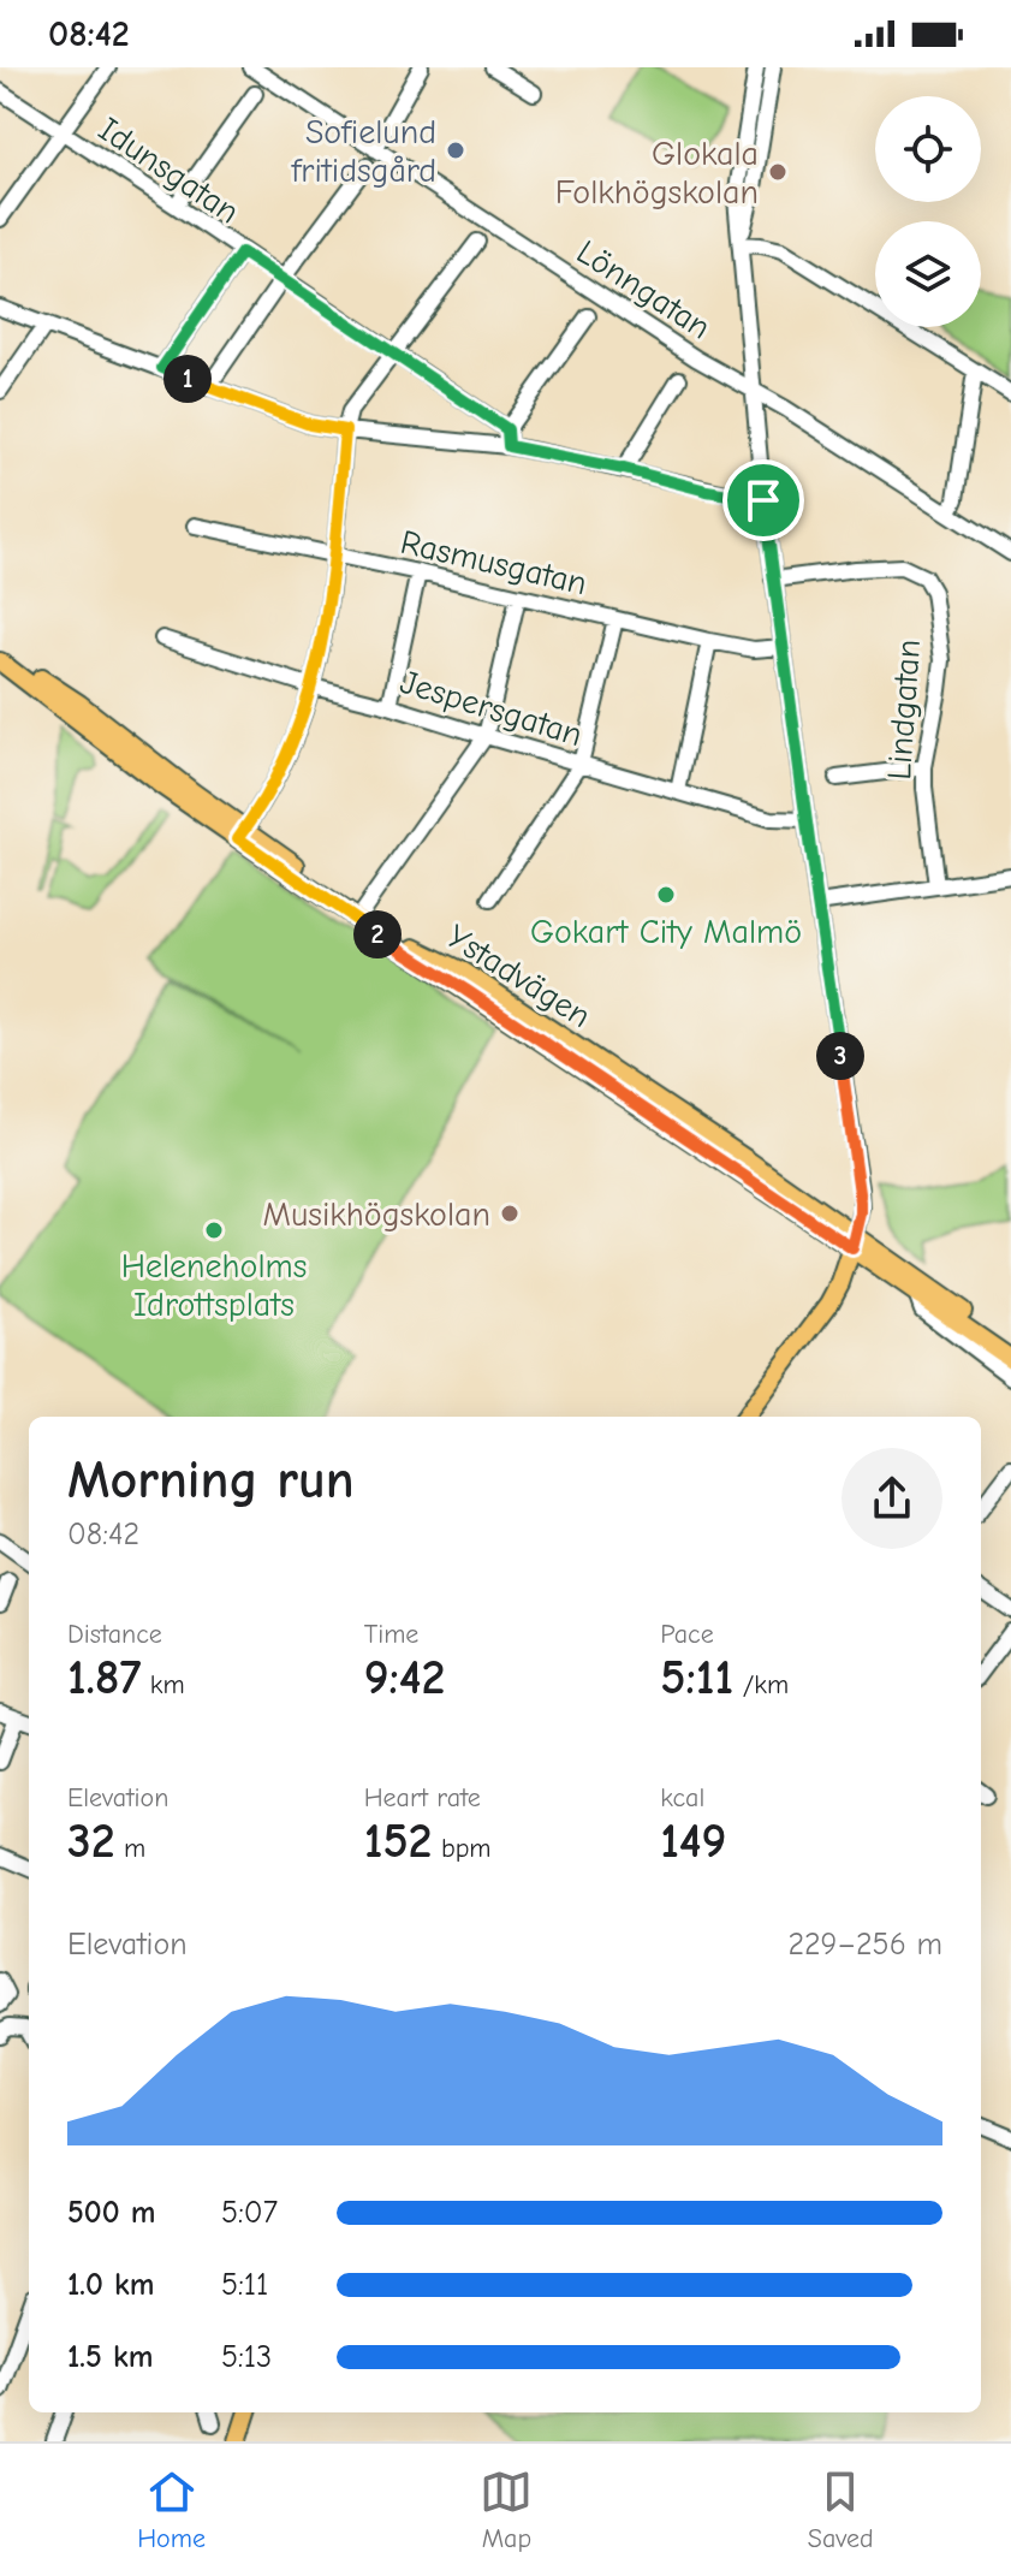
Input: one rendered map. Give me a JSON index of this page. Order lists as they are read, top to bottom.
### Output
{
  "streets": {
    "main road": ["Ystadvägen"],
    "street": [
      "Idunsgatan",
      "Lönngatan",
      "Rasmusgatan",
      "Jespersgatan",
      "Lindgatan"
    ]
  },
  "places": [
    "Sofielund fritidsgård",
    "Glokala Folkhögskolan",
    "Gokart City Malmö",
    "Musikhögskolan",
    "Heleneholms Idrottsplats"
  ],
  "page": {
    "status": "08:42",
    "pins": ["1", "2", "3"],
    "heading": ["Morning run", "08:42"],
    "stats": [
      ["Distance", "1.87 km"],
      ["Time", "9:42"],
      ["Pace", "5:11 /km"],
      ["Elevation", "32 m"],
      ["Heart rate", "152 bpm"],
      ["kcal", "149"]
    ],
    "chart": ["Elevation", "229–256 m"],
    "list": [
      {
        "name": "500 m",
        "note": "5:07"
      },
      {
        "name": "1.0 km",
        "note": "5:11"
      },
      {
        "name": "1.5 km",
        "note": "5:13"
      }
    ],
    "tabs": ["Home", "Map", "Saved"]
  }
}
